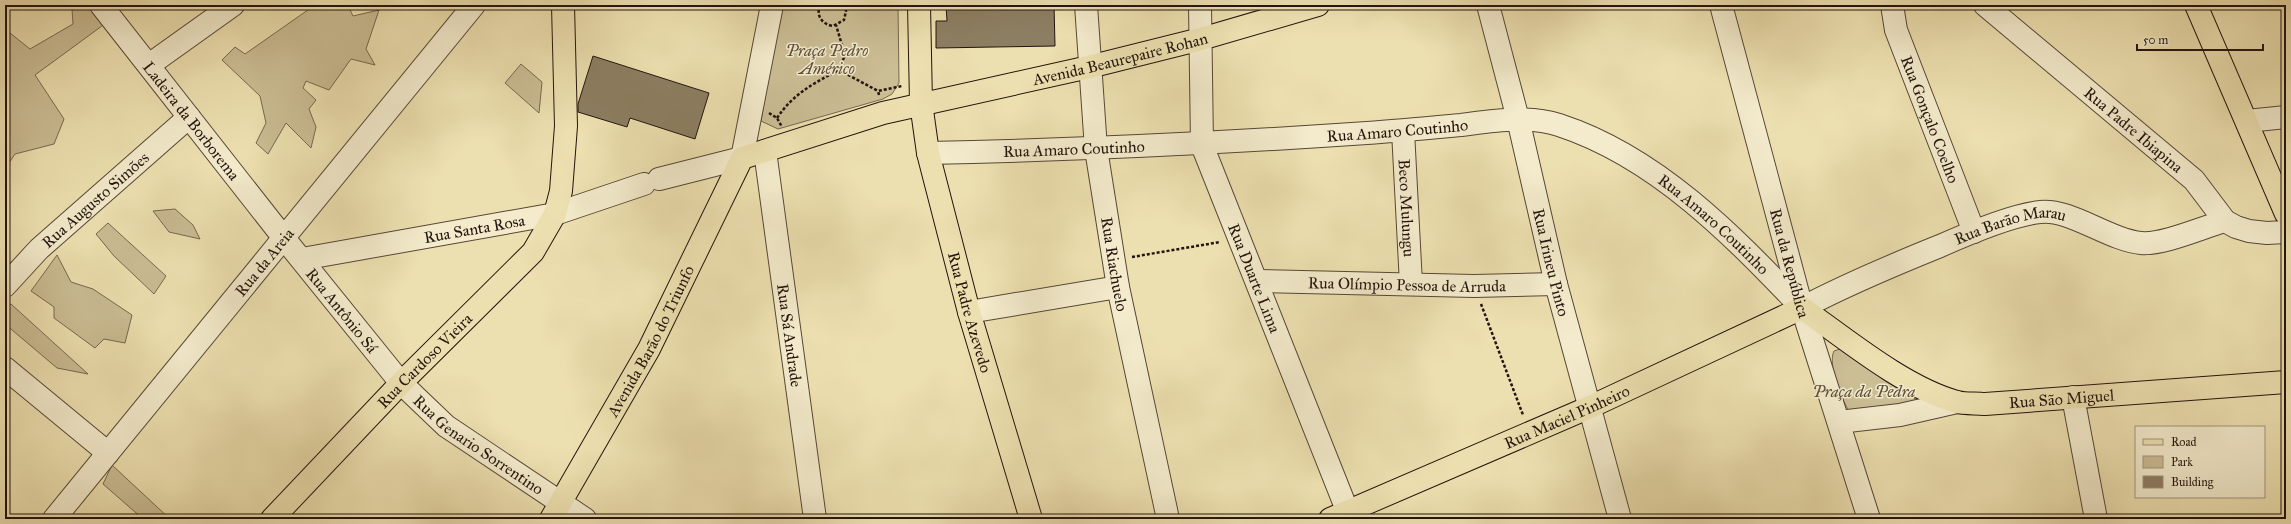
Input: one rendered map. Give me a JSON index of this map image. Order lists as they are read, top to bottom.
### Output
{
  "streets": {
    "main road": [
      "Avenida Beaurepaire Rohan",
      "Rua Padre Azevedo",
      "Avenida Barão do Triunfo",
      "Rua Cardoso Vieira",
      "Rua São Miguel",
      "Rua Maciel Pinheiro"
    ],
    "street": [
      "Rua Gonçalo Coelho",
      "Ladeira da Borborema",
      "Rua Padre Ibiapina",
      "Rua Amaro Coutinho",
      "Rua Augusto Simões",
      "Beco Mulungu",
      "Rua Santa Rosa",
      "Rua Barão Marau",
      "Rua da Areia",
      "Rua Irineu Pinto",
      "Rua da República",
      "Rua Riachuelo",
      "Rua Duarte Lima",
      "Rua Olímpio Pessoa de Arruda",
      "Rua Antônio Sá",
      "Rua Sá Andrade",
      "Rua Genario Sorrentino"
    ]
  },
  "crossings": [
    ["Avenida Beaurepaire Rohan", "Rua Riachuelo"],
    ["Avenida Beaurepaire Rohan", "Rua Duarte Lima"],
    ["Avenida Beaurepaire Rohan", "Rua Padre Azevedo"],
    ["Rua Gonçalo Coelho", "Rua Barão Marau"],
    ["Ladeira da Borborema", "Rua Augusto Simões"],
    ["Ladeira da Borborema", "Rua da Areia"],
    ["Ladeira da Borborema", "Rua Antônio Sá"],
    ["Rua Padre Ibiapina", "Rua Barão Marau"],
    ["Rua Amaro Coutinho", "Beco Mulungu"],
    ["Rua Amaro Coutinho", "Rua Barão Marau"],
    ["Rua Amaro Coutinho", "Rua Irineu Pinto"],
    ["Rua Amaro Coutinho", "Rua da República"],
    ["Rua Amaro Coutinho", "Rua Riachuelo"],
    ["Rua Amaro Coutinho", "Rua Duarte Lima"],
    ["Rua Amaro Coutinho", "Rua Padre Azevedo"],
    ["Rua Amaro Coutinho", "Rua Maciel Pinheiro"],
    ["Beco Mulungu", "Rua Olímpio Pessoa de Arruda"],
    ["Rua Santa Rosa", "Rua Antônio Sá"],
    ["Rua Santa Rosa", "Avenida Barão do Triunfo"],
    ["Rua Santa Rosa", "Rua Cardoso Vieira"],
    ["Rua Barão Marau", "Rua da República"],
    ["Rua Barão Marau", "Rua Maciel Pinheiro"],
    ["Rua da Areia", "Rua Antônio Sá"],
    ["Rua Irineu Pinto", "Rua Olímpio Pessoa de Arruda"],
    ["Rua Irineu Pinto", "Rua Maciel Pinheiro"],
    ["Rua da República", "Rua São Miguel"],
    ["Rua da República", "Rua Maciel Pinheiro"],
    ["Rua Duarte Lima", "Rua Olímpio Pessoa de Arruda"],
    ["Rua Duarte Lima", "Rua Maciel Pinheiro"],
    ["Rua Antônio Sá", "Rua Cardoso Vieira"],
    ["Rua Antônio Sá", "Rua Genario Sorrentino"],
    ["Avenida Barão do Triunfo", "Rua Genario Sorrentino"],
    ["Rua Cardoso Vieira", "Rua Genario Sorrentino"]
  ],
  "parks": ["Praça Pedro Américo", "Praça da Pedra"],
  "legend": ["Road", "Park", "Building"],
  "scale_bar": "50 m"
}
